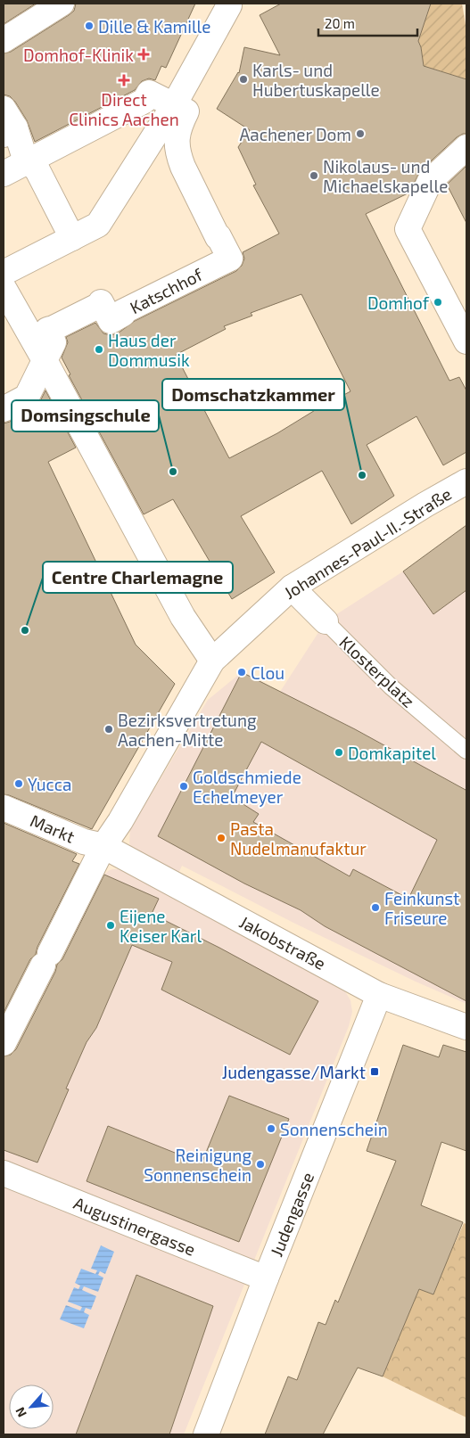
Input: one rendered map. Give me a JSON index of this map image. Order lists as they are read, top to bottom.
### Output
{
  "streets": {
    "street": [
      "Katschhof",
      "Johannes-Paul-II.-Straße",
      "Klosterplatz",
      "Markt",
      "Jakobstraße",
      "Judengasse",
      "Augustinergasse"
    ]
  },
  "crossings": [
    ["Johannes-Paul-II.-Straße", "Klosterplatz"],
    ["Johannes-Paul-II.-Straße", "Markt"],
    ["Johannes-Paul-II.-Straße", "Jakobstraße"],
    ["Markt", "Jakobstraße"],
    ["Jakobstraße", "Judengasse"],
    ["Judengasse", "Augustinergasse"]
  ],
  "places": {
    "other": [
      "Dille & Kamille",
      "Karls- und Hubertuskapelle",
      "Aachener Dom",
      "Nikolaus- und Michaelskapelle",
      "Domhof",
      "Haus der Dommusik",
      "Domsingschule",
      "Domschatzkammer",
      "Centre Charlemagne",
      "Clou",
      "Bezirksvertretung Aachen-Mitte",
      "Domkapitel",
      "Yucca",
      "Goldschmiede Echelmeyer",
      "Pasta Nudelmanufaktur",
      "Feinkunst Friseure",
      "Eijene Keiser Karl",
      "Sonnenschein",
      "Reinigung Sonnenschein"
    ],
    "health": ["Domhof-Klinik", "Direct Clinics Aachen"],
    "transit": ["Judengasse/Markt"]
  },
  "scale_bar": "20 m",
  "north": "bottom left"
}
